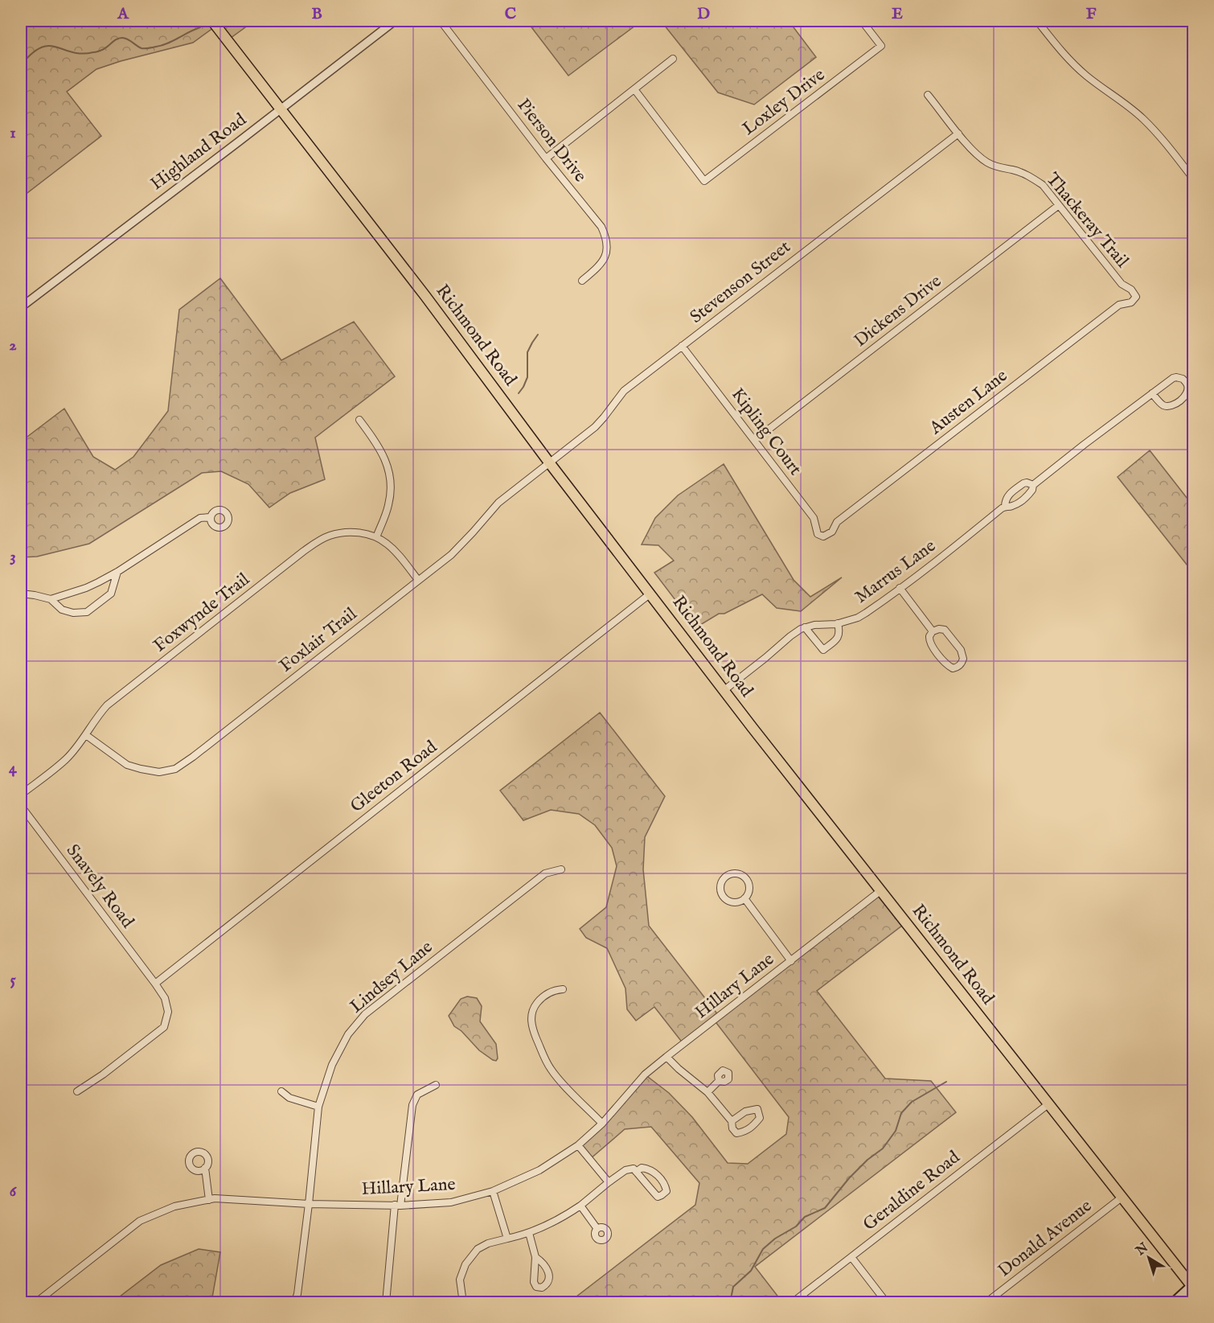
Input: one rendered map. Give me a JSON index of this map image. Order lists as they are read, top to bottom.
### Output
{
  "streets": {
    "main road": ["Richmond Road"],
    "street": [
      "Loxley Drive",
      "Pierson Drive",
      "Highland Road",
      "Thackeray Trail",
      "Stevenson Street",
      "Dickens Drive",
      "Austen Lane",
      "Kipling Court",
      "Marrus Lane",
      "Foxwynde Trail",
      "Foxlair Trail",
      "Gleeton Road",
      "Snavely Road",
      "Lindsey Lane",
      "Hillary Lane",
      "Geraldine Road",
      "Donald Avenue"
    ]
  },
  "crossings": [
    ["Highland Road", "Richmond Road"],
    ["Thackeray Trail", "Stevenson Street"],
    ["Thackeray Trail", "Dickens Drive"],
    ["Thackeray Trail", "Austen Lane"],
    ["Stevenson Street", "Richmond Road"],
    ["Stevenson Street", "Kipling Court"],
    ["Stevenson Street", "Foxlair Trail"],
    ["Dickens Drive", "Kipling Court"],
    ["Richmond Road", "Marrus Lane"],
    ["Richmond Road", "Foxlair Trail"],
    ["Richmond Road", "Gleeton Road"],
    ["Richmond Road", "Hillary Lane"],
    ["Richmond Road", "Geraldine Road"],
    ["Richmond Road", "Donald Avenue"],
    ["Austen Lane", "Kipling Court"],
    ["Foxwynde Trail", "Foxlair Trail"],
    ["Gleeton Road", "Snavely Road"],
    ["Lindsey Lane", "Hillary Lane"]
  ],
  "north": "top left",
  "grid": {
    "columns": [
      "A",
      "B",
      "C",
      "D",
      "E",
      "F"
    ],
    "rows": [
      "1",
      "2",
      "3",
      "4",
      "5",
      "6"
    ]
  }
}
